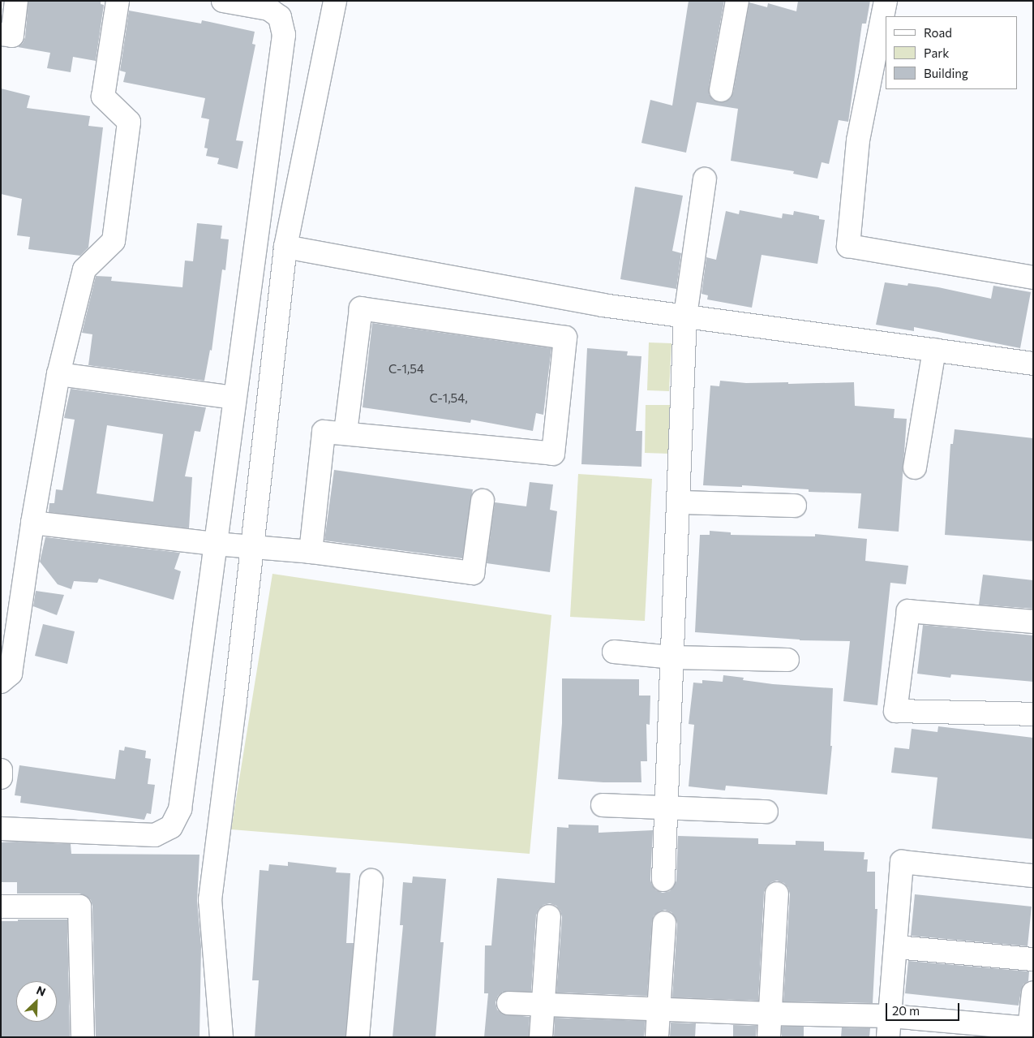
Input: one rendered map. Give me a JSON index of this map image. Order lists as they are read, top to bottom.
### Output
{
  "house_numbers": ["C-1,54", "C-1,54,"],
  "legend": ["Road", "Park", "Building"],
  "scale_bar": "20 m",
  "north": "top right"
}
